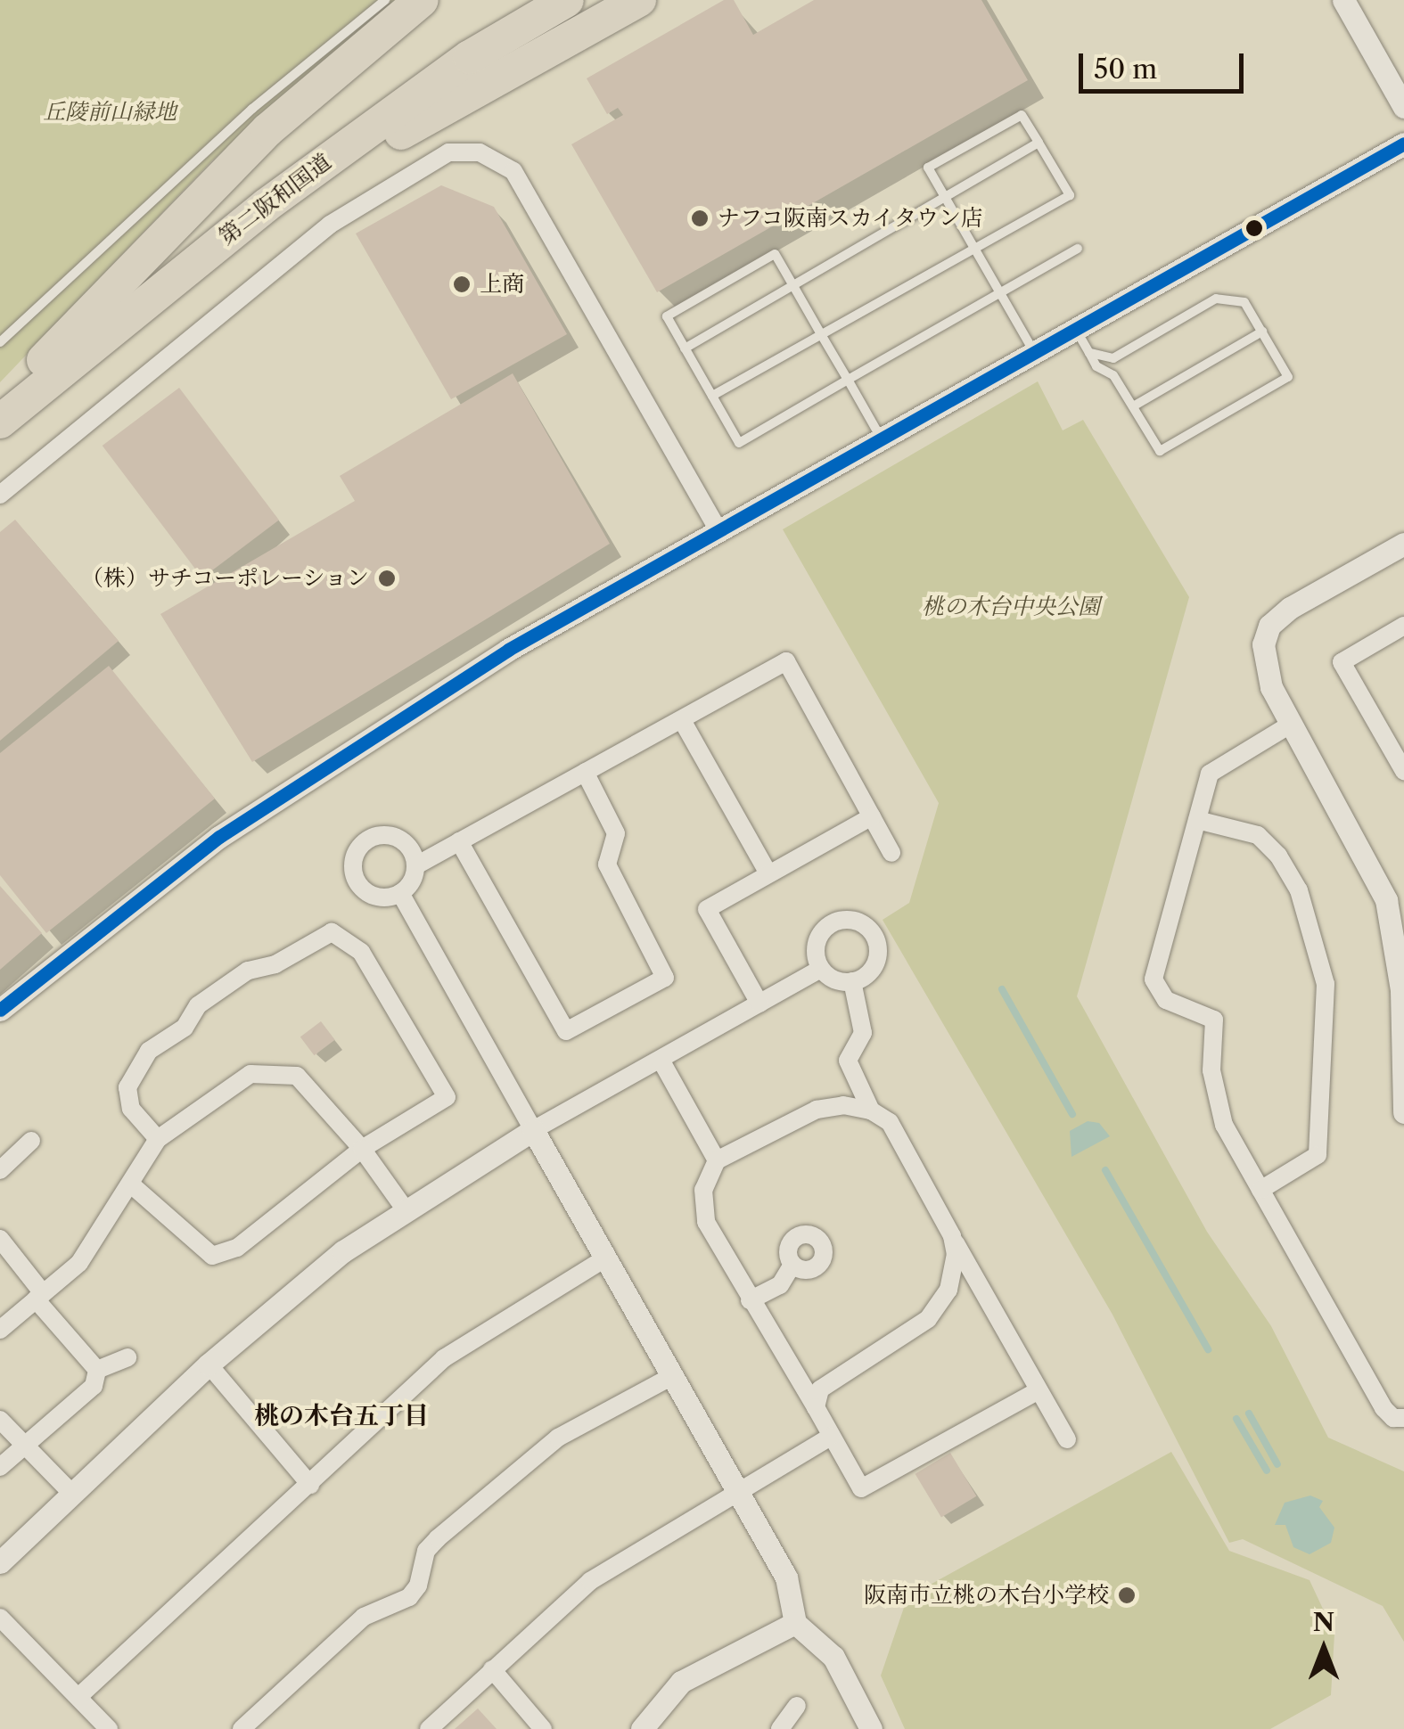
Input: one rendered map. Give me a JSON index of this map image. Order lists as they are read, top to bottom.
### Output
{
  "streets": {
    "highway": ["第二阪和国道"]
  },
  "districts": ["桃の木台五丁目"],
  "parks": ["丘陵前山緑地", "桃の木台中央公園"],
  "places": [
    "ナフコ阪南スカイタウン店",
    "上商",
    "（株）サチコーポレーション",
    "阪南市立桃の木台小学校"
  ],
  "scale_bar": "50 m",
  "north": "top"
}
